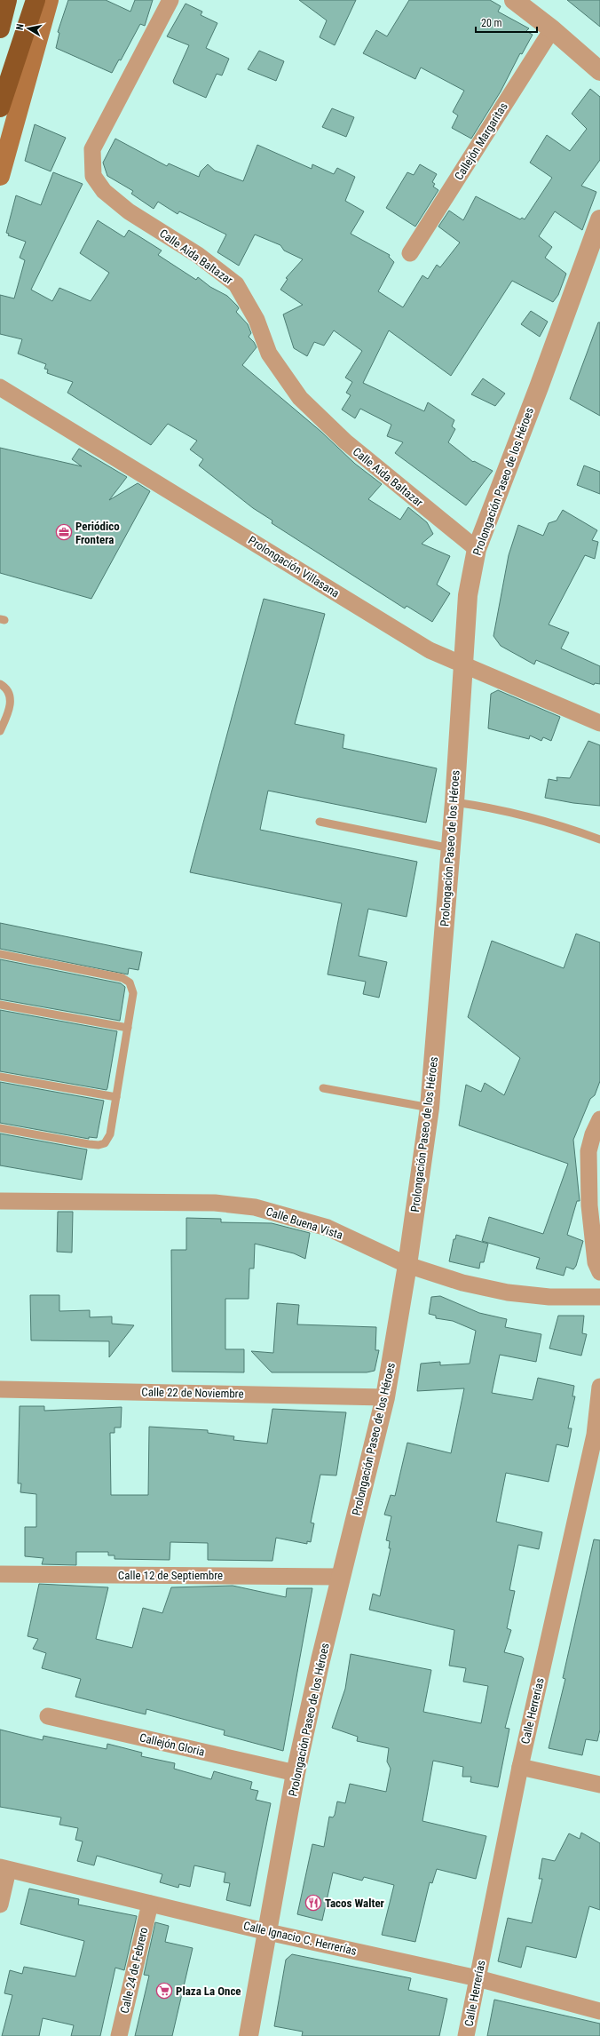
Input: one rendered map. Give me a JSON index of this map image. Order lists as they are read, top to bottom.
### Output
{
  "streets": {
    "street": [
      "Callejón Margaritas",
      "Calle Aida Baltazar",
      "Prolongación Paseo de los Héroes",
      "Prolongación Villasana",
      "Calle Buena Vista",
      "Calle 22 de Noviembre",
      "Calle 12 de Septiembre",
      "Calle Herrerías",
      "Callejón Gloria",
      "Calle Ignacio C. Herrerías",
      "Calle 24 de Febrero"
    ]
  },
  "crossings": [
    ["Calle Aida Baltazar", "Prolongación Paseo de los Héroes"],
    ["Prolongación Paseo de los Héroes", "Prolongación Villasana"],
    ["Prolongación Paseo de los Héroes", "Calle Buena Vista"],
    ["Prolongación Paseo de los Héroes", "Calle 22 de Noviembre"],
    ["Prolongación Paseo de los Héroes", "Calle 12 de Septiembre"],
    ["Prolongación Paseo de los Héroes", "Callejón Gloria"],
    ["Prolongación Paseo de los Héroes", "Calle Ignacio C. Herrerías"],
    ["Calle Herrerías", "Calle Ignacio C. Herrerías"],
    ["Calle Ignacio C. Herrerías", "Calle 24 de Febrero"]
  ],
  "places": {
    "office": ["Periódico Frontera"],
    "restaurant": ["Tacos Walter"],
    "supermarket": ["Plaza La Once"]
  },
  "scale_bar": "20 m",
  "north": "left"
}
